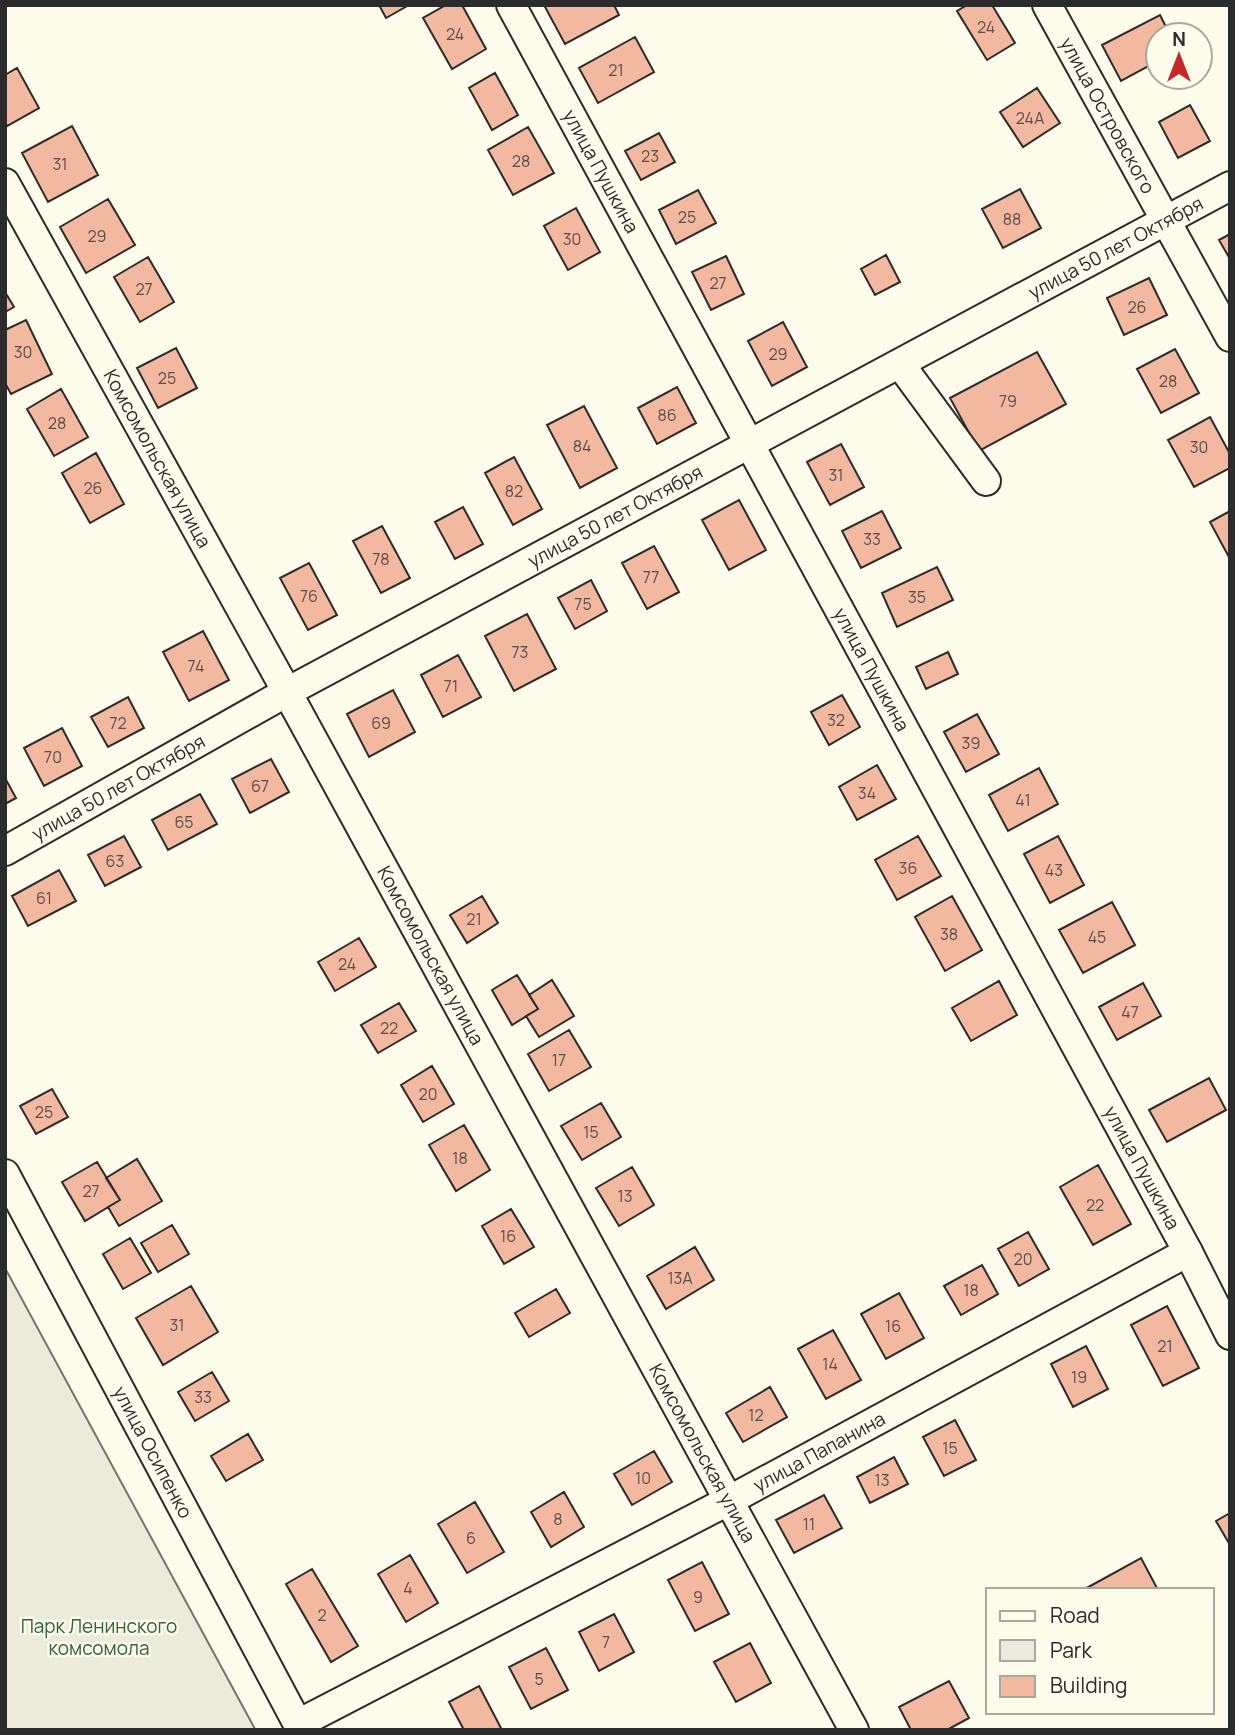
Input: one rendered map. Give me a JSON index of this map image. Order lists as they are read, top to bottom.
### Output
{
  "streets": {
    "street": [
      "улица Островского",
      "улица Пушкина",
      "улица 50 лет Октября",
      "Комсомольская улица",
      "улица Осипенко",
      "улица Папанина"
    ]
  },
  "crossings": [
    ["улица Островского", "улица 50 лет Октября"],
    ["улица Пушкина", "улица 50 лет Октября"],
    ["улица Пушкина", "улица Папанина"],
    ["улица 50 лет Октября", "Комсомольская улица"],
    ["Комсомольская улица", "улица Папанина"],
    ["улица Осипенко", "улица Папанина"]
  ],
  "parks": ["Парк Ленинского комсомола"],
  "house_numbers": [
    "24",
    "24",
    "21",
    "24А",
    "23",
    "28",
    "31",
    "25",
    "88",
    "29",
    "30",
    "27",
    "27",
    "26",
    "30",
    "29",
    "25",
    "28",
    "79",
    "86",
    "28",
    "84",
    "30",
    "31",
    "26",
    "82",
    "33",
    "78",
    "77",
    "76",
    "35",
    "75",
    "73",
    "74",
    "71",
    "32",
    "72",
    "69",
    "39",
    "70",
    "67",
    "34",
    "41",
    "65",
    "63",
    "36",
    "43",
    "61",
    "21",
    "38",
    "45",
    "24",
    "47",
    "22",
    "17",
    "20",
    "25",
    "15",
    "18",
    "27",
    "13",
    "22",
    "16",
    "20",
    "13А",
    "18",
    "31",
    "16",
    "21",
    "14",
    "19",
    "33",
    "12",
    "15",
    "10",
    "13",
    "8",
    "11",
    "6",
    "4",
    "9",
    "2",
    "7",
    "5"
  ],
  "legend": ["Road", "Park", "Building"],
  "north": "top"
}
